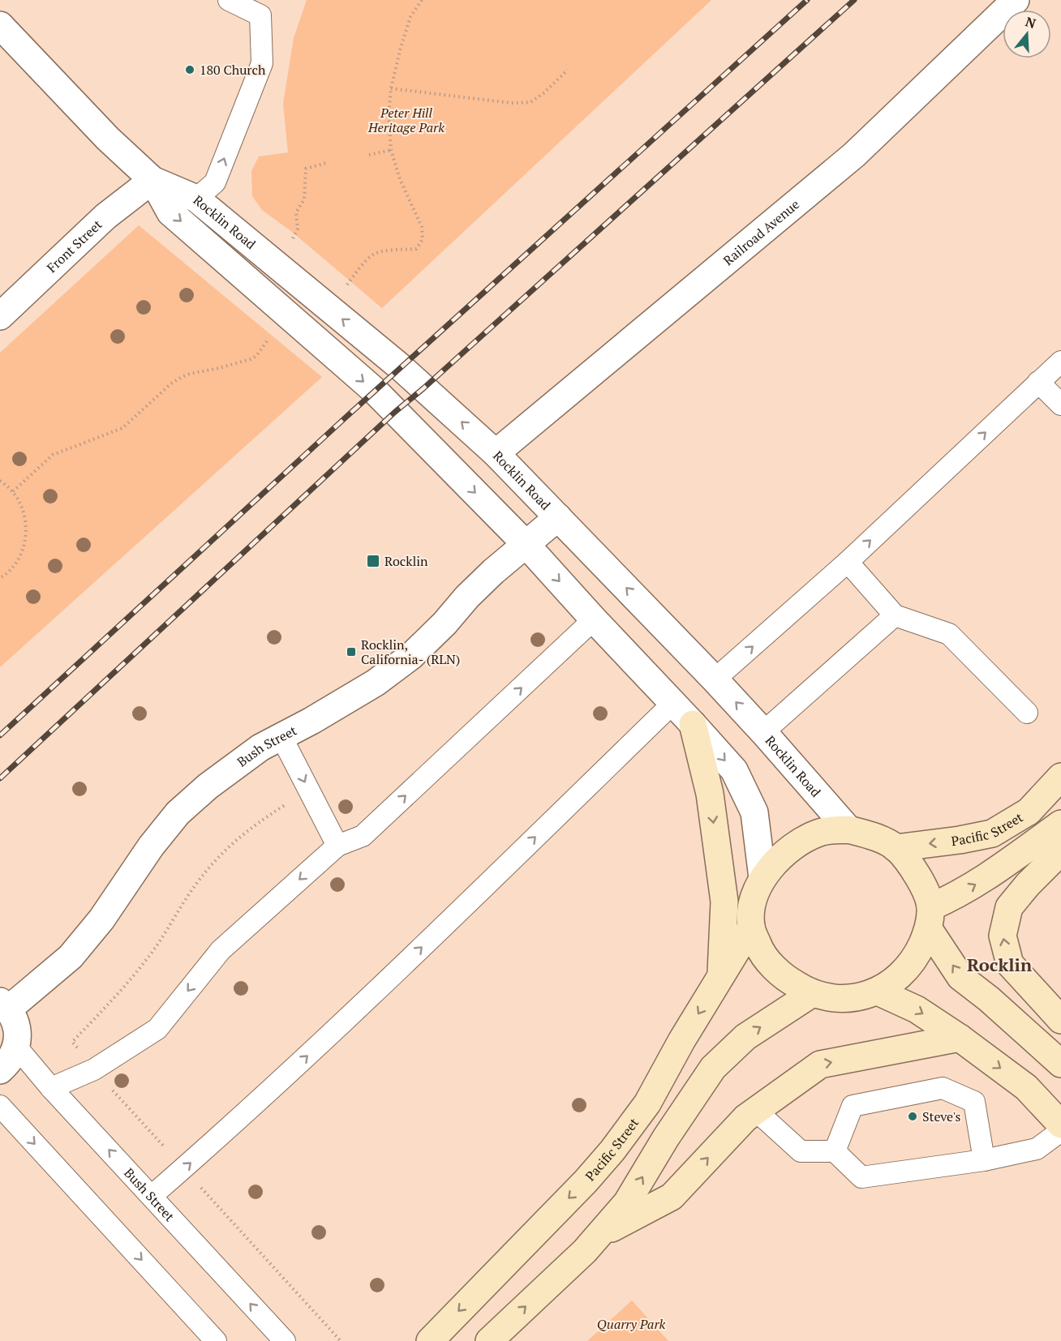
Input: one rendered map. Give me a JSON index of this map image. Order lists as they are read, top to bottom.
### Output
{
  "streets": {
    "main road": ["Pacific Street"],
    "street": [
      "Rocklin Road",
      "Railroad Avenue",
      "Front Street",
      "Bush Street"
    ]
  },
  "crossings": [
    ["Rocklin Road", "Railroad Avenue"],
    ["Rocklin Road", "Front Street"],
    ["Rocklin Road", "Bush Street"],
    ["Rocklin Road", "Pacific Street"]
  ],
  "districts": ["Rocklin"],
  "parks": ["Peter Hill Heritage Park", "Quarry Park"],
  "places": {
    "other": ["180 Church", "Steve's"],
    "transit": ["Rocklin", "Rocklin, California- (RLN)"]
  },
  "north": "top"
}
